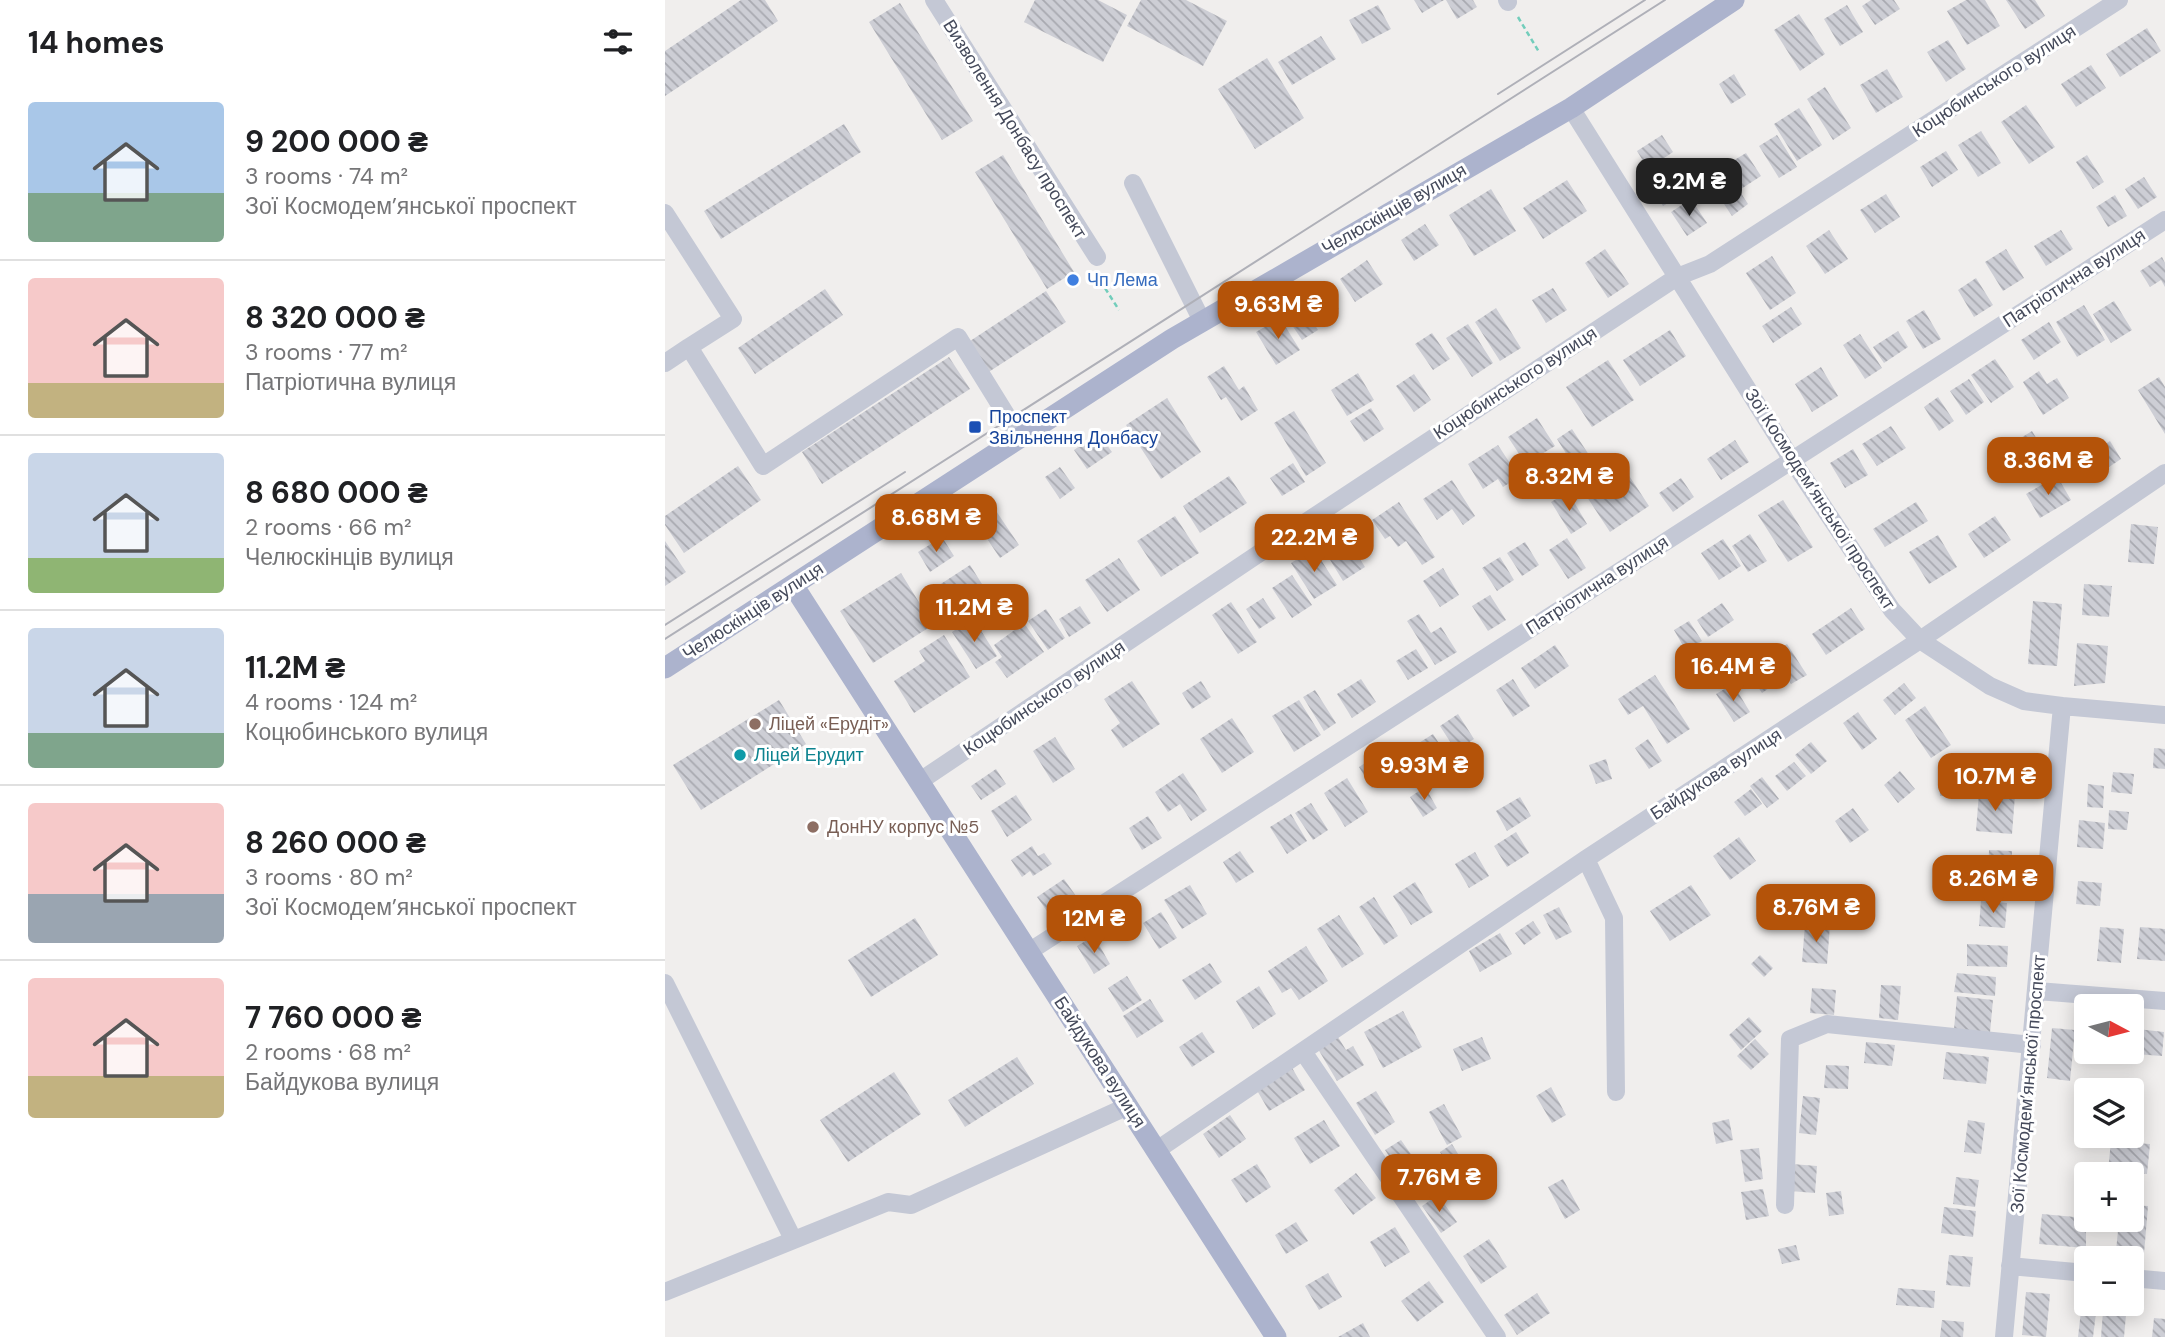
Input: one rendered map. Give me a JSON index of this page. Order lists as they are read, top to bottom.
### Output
{
  "streets": {
    "main road": ["Челюскінців вулиця", "Байдукова вулиця"],
    "street": [
      "Коцюбинського вулиця",
      "Визволення Донбасу проспект",
      "Патріотична вулиця",
      "Зої Космодем’янської проспект"
    ]
  },
  "crossings": [
    ["Коцюбинського вулиця", "Зої Космодем’янської проспект"],
    ["Коцюбинського вулиця", "Байдукова вулиця"],
    ["Челюскінців вулиця", "Зої Космодем’янської проспект"],
    ["Челюскінців вулиця", "Байдукова вулиця"],
    ["Патріотична вулиця", "Зої Космодем’янської проспект"],
    ["Патріотична вулиця", "Байдукова вулиця"],
    ["Зої Космодем’янської проспект", "Байдукова вулиця"]
  ],
  "places": {
    "other": [
      "Чп Лема",
      "Ліцей «Ерудіт»",
      "Ліцей Ерудит",
      "ДонНУ корпус №5"
    ],
    "transit": ["Проспект Звільнення Донбасу"]
  },
  "north": "right",
  "page": {
    "heading": "14 homes",
    "list": [
      {
        "name": "9 200 000 ₴",
        "note": "3 rooms · 74 m² · Зої Космодем’янської проспект"
      },
      {
        "name": "8 320 000 ₴",
        "note": "3 rooms · 77 m² · Патріотична вулиця"
      },
      {
        "name": "8 680 000 ₴",
        "note": "2 rooms · 66 m² · Челюскінців вулиця"
      },
      {
        "name": "11.2M ₴",
        "note": "4 rooms · 124 m² · Коцюбинського вулиця"
      },
      {
        "name": "8 260 000 ₴",
        "note": "3 rooms · 80 m² · Зої Космодем’янської проспект"
      },
      {
        "name": "7 760 000 ₴",
        "note": "2 rooms · 68 m² · Байдукова вулиця"
      }
    ],
    "price": [
      "9.2M ₴",
      "9.63M ₴",
      "8.36M ₴",
      "8.32M ₴",
      "8.68M ₴",
      "22.2M ₴",
      "11.2M ₴",
      "16.4M ₴",
      "9.93M ₴",
      "10.7M ₴",
      "8.26M ₴",
      "8.76M ₴",
      "12M ₴",
      "7.76M ₴"
    ],
    "map_buttons": ["+", "−"]
  }
}
